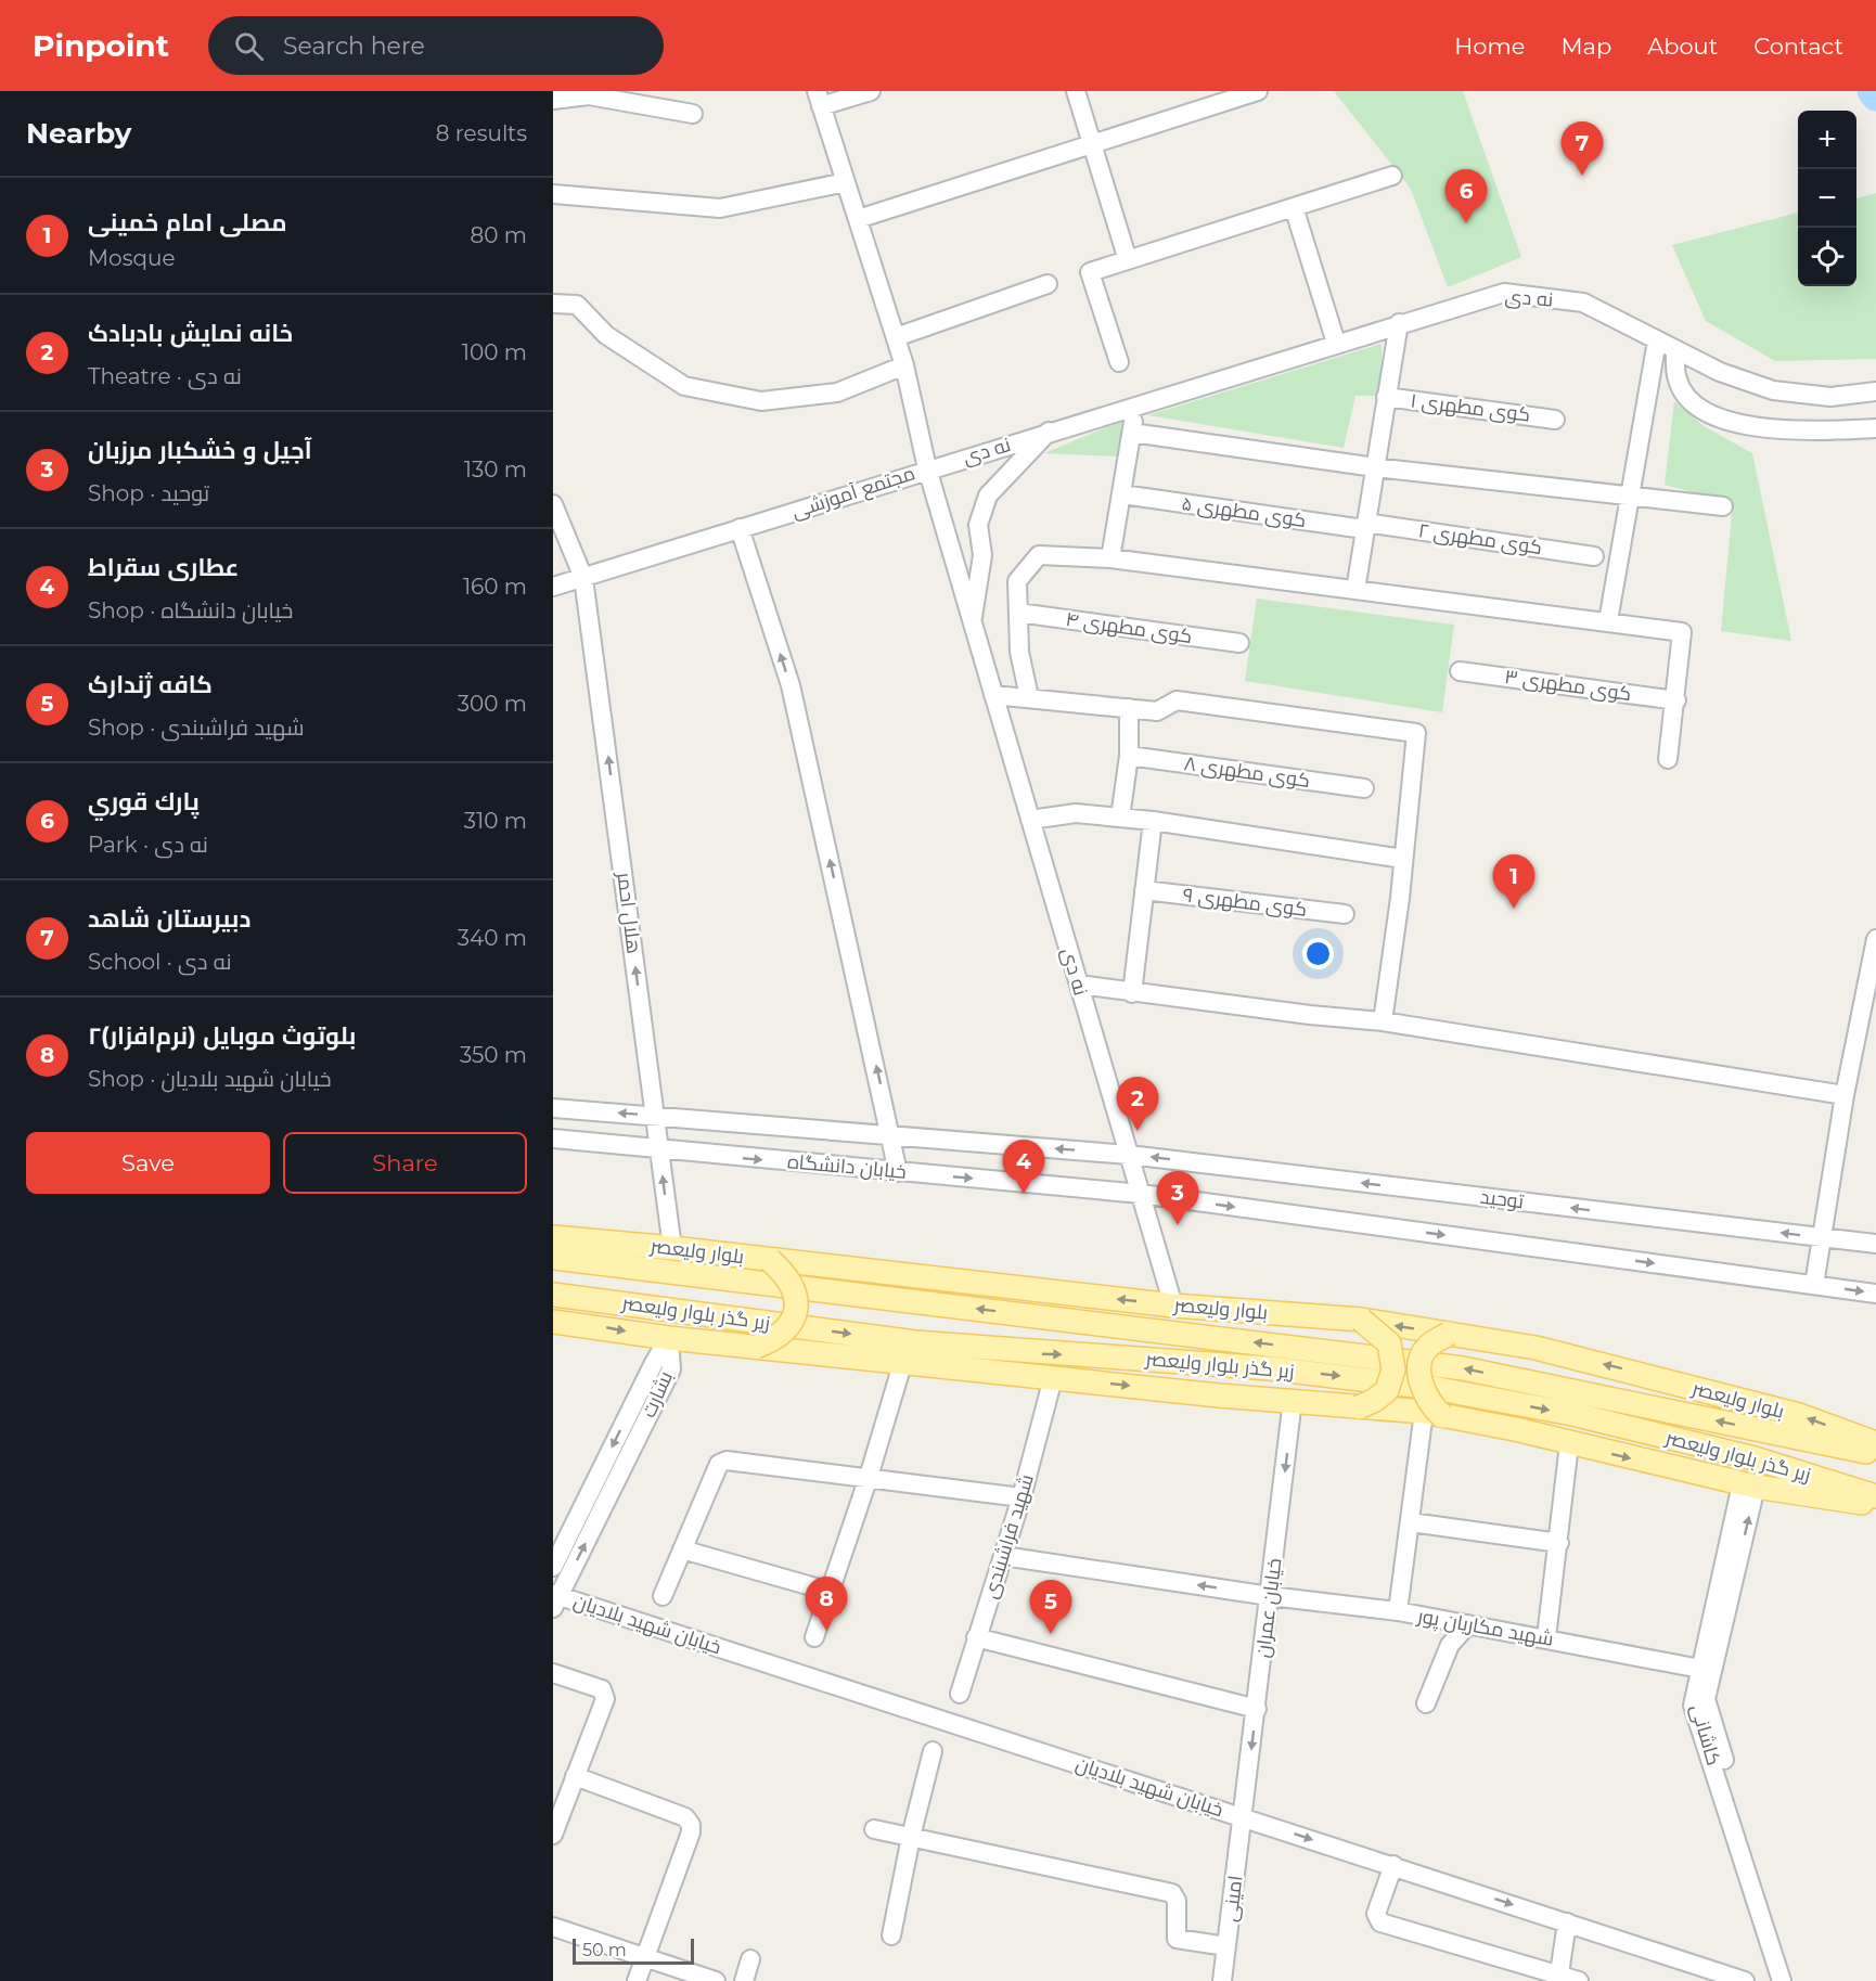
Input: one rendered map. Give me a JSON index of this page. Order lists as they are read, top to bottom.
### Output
{
  "streets": {
    "main road": ["بلوار ولیعصر", "زیر گذر بلوار ولیعصر"],
    "street": [
      "نه دی",
      "کوی مطهری ۱",
      "مجتمع آموزشی",
      "کوی مطهری ۵",
      "کوی مطهری ۲",
      "کوی مطهری ۴",
      "کوی مطهری ۳",
      "کوی مطهری ۸",
      "کوی مطهری ۹",
      "هلال احمر",
      "خیابان دانشگاه",
      "توحید",
      "بشارت",
      "شهید فراشبندی",
      "خیابان عمران",
      "خیابان شهید بلادیان",
      "شهید مکاریان پور",
      "کاشانی",
      "امینی"
    ]
  },
  "crossings": [
    ["نه دی", "مجتمع آموزشی"],
    ["نه دی", "خیابان دانشگاه"],
    ["نه دی", "توحید"],
    ["نه دی", "بلوار ولیعصر"],
    ["مجتمع آموزشی", "هلال احمر"],
    ["کوی مطهری ۵", "کوی مطهری ۲"],
    ["هلال احمر", "خیابان دانشگاه"],
    ["هلال احمر", "بلوار ولیعصر"],
    ["خیابان دانشگاه", "توحید"],
    ["بشارت", "خیابان شهید بلادیان"],
    ["شهید فراشبندی", "شهید مکاریان پور"],
    ["خیابان عمران", "خیابان شهید بلادیان"],
    ["خیابان عمران", "شهید مکاریان پور"],
    ["خیابان عمران", "امینی"],
    ["خیابان شهید بلادیان", "امینی"],
    ["شهید مکاریان پور", "کاشانی"]
  ],
  "one_way": ["هلال احمر"],
  "scale_bar": "50 m",
  "page": {
    "header": "Pinpoint",
    "search": "Search here",
    "nav": [
      "Home",
      "Map",
      "About",
      "Contact"
    ],
    "heading": ["Nearby", "8 results"],
    "map_buttons": ["+", "−"],
    "pins": [
      "7",
      "6",
      "1",
      "2",
      "4",
      "3",
      "8",
      "5"
    ],
    "list": [
      {
        "mark": "1",
        "name": "مصلی امام خمینی",
        "note": "Mosque",
        "value": "80 m"
      },
      {
        "mark": "2",
        "name": "خانه نمایش بادبادک",
        "note": "Theatre · نه دی",
        "value": "100 m"
      },
      {
        "mark": "3",
        "name": "آجیل و خشکبار مرزبان",
        "note": "Shop · توحید",
        "value": "130 m"
      },
      {
        "mark": "4",
        "name": "عطاری سقراط",
        "note": "Shop · خیابان دانشگاه",
        "value": "160 m"
      },
      {
        "mark": "5",
        "name": "کافه ژندارک",
        "note": "Shop · شهید فراشبندی",
        "value": "300 m"
      },
      {
        "mark": "6",
        "name": "پارك قوري",
        "note": "Park · نه دی",
        "value": "310 m"
      },
      {
        "mark": "7",
        "name": "دبیرستان شاهد",
        "note": "School · نه دی",
        "value": "340 m"
      },
      {
        "mark": "8",
        "name": "بلوتوث موبایل (نرم‌افزار)۲",
        "note": "Shop · خیابان شهید بلادیان",
        "value": "350 m"
      }
    ],
    "buttons": ["Save", "Share"],
    "scale": "50 m"
  }
}
